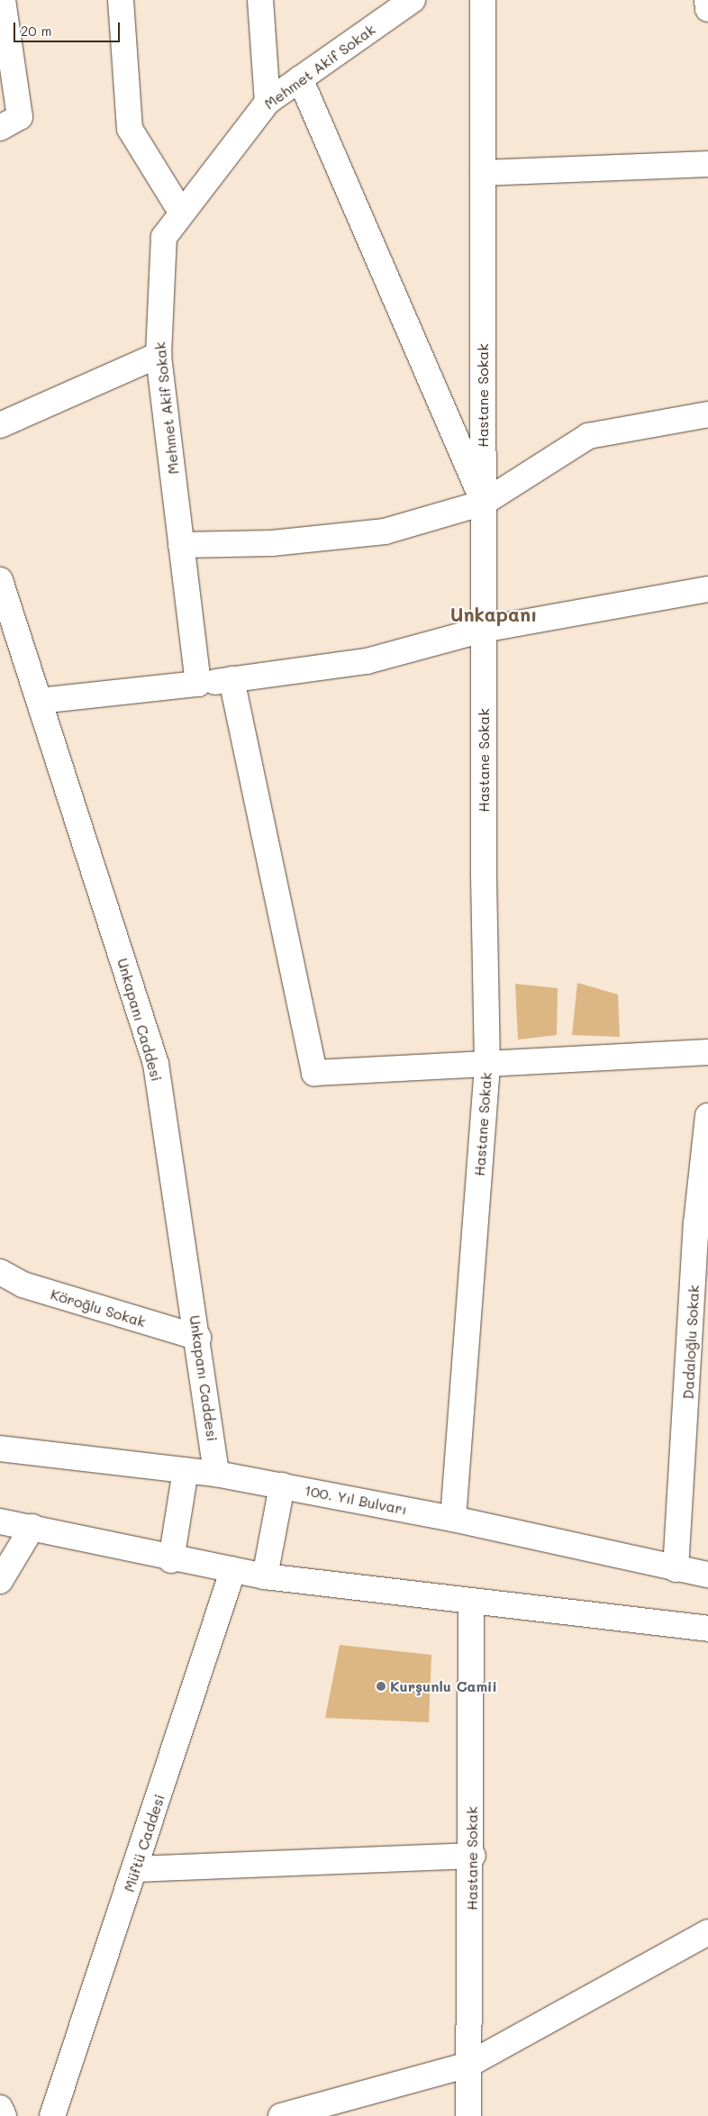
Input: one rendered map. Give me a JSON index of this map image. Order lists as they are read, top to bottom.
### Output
{
  "streets": {
    "street": [
      "Mehmet Akif Sokak",
      "Hastane Sokak",
      "Unkapanı Caddesi",
      "Köroğlu Sokak",
      "Dadaloğlu Sokak",
      "100. Yıl Bulvarı",
      "Müftü Caddesi"
    ]
  },
  "crossings": [
    ["Hastane Sokak", "100. Yıl Bulvarı"],
    ["Unkapanı Caddesi", "Köroğlu Sokak"],
    ["Unkapanı Caddesi", "100. Yıl Bulvarı"],
    ["Dadaloğlu Sokak", "100. Yıl Bulvarı"]
  ],
  "districts": ["Unkapanı"],
  "places": ["Kurşunlu Camii"],
  "scale_bar": "20 m"
}
